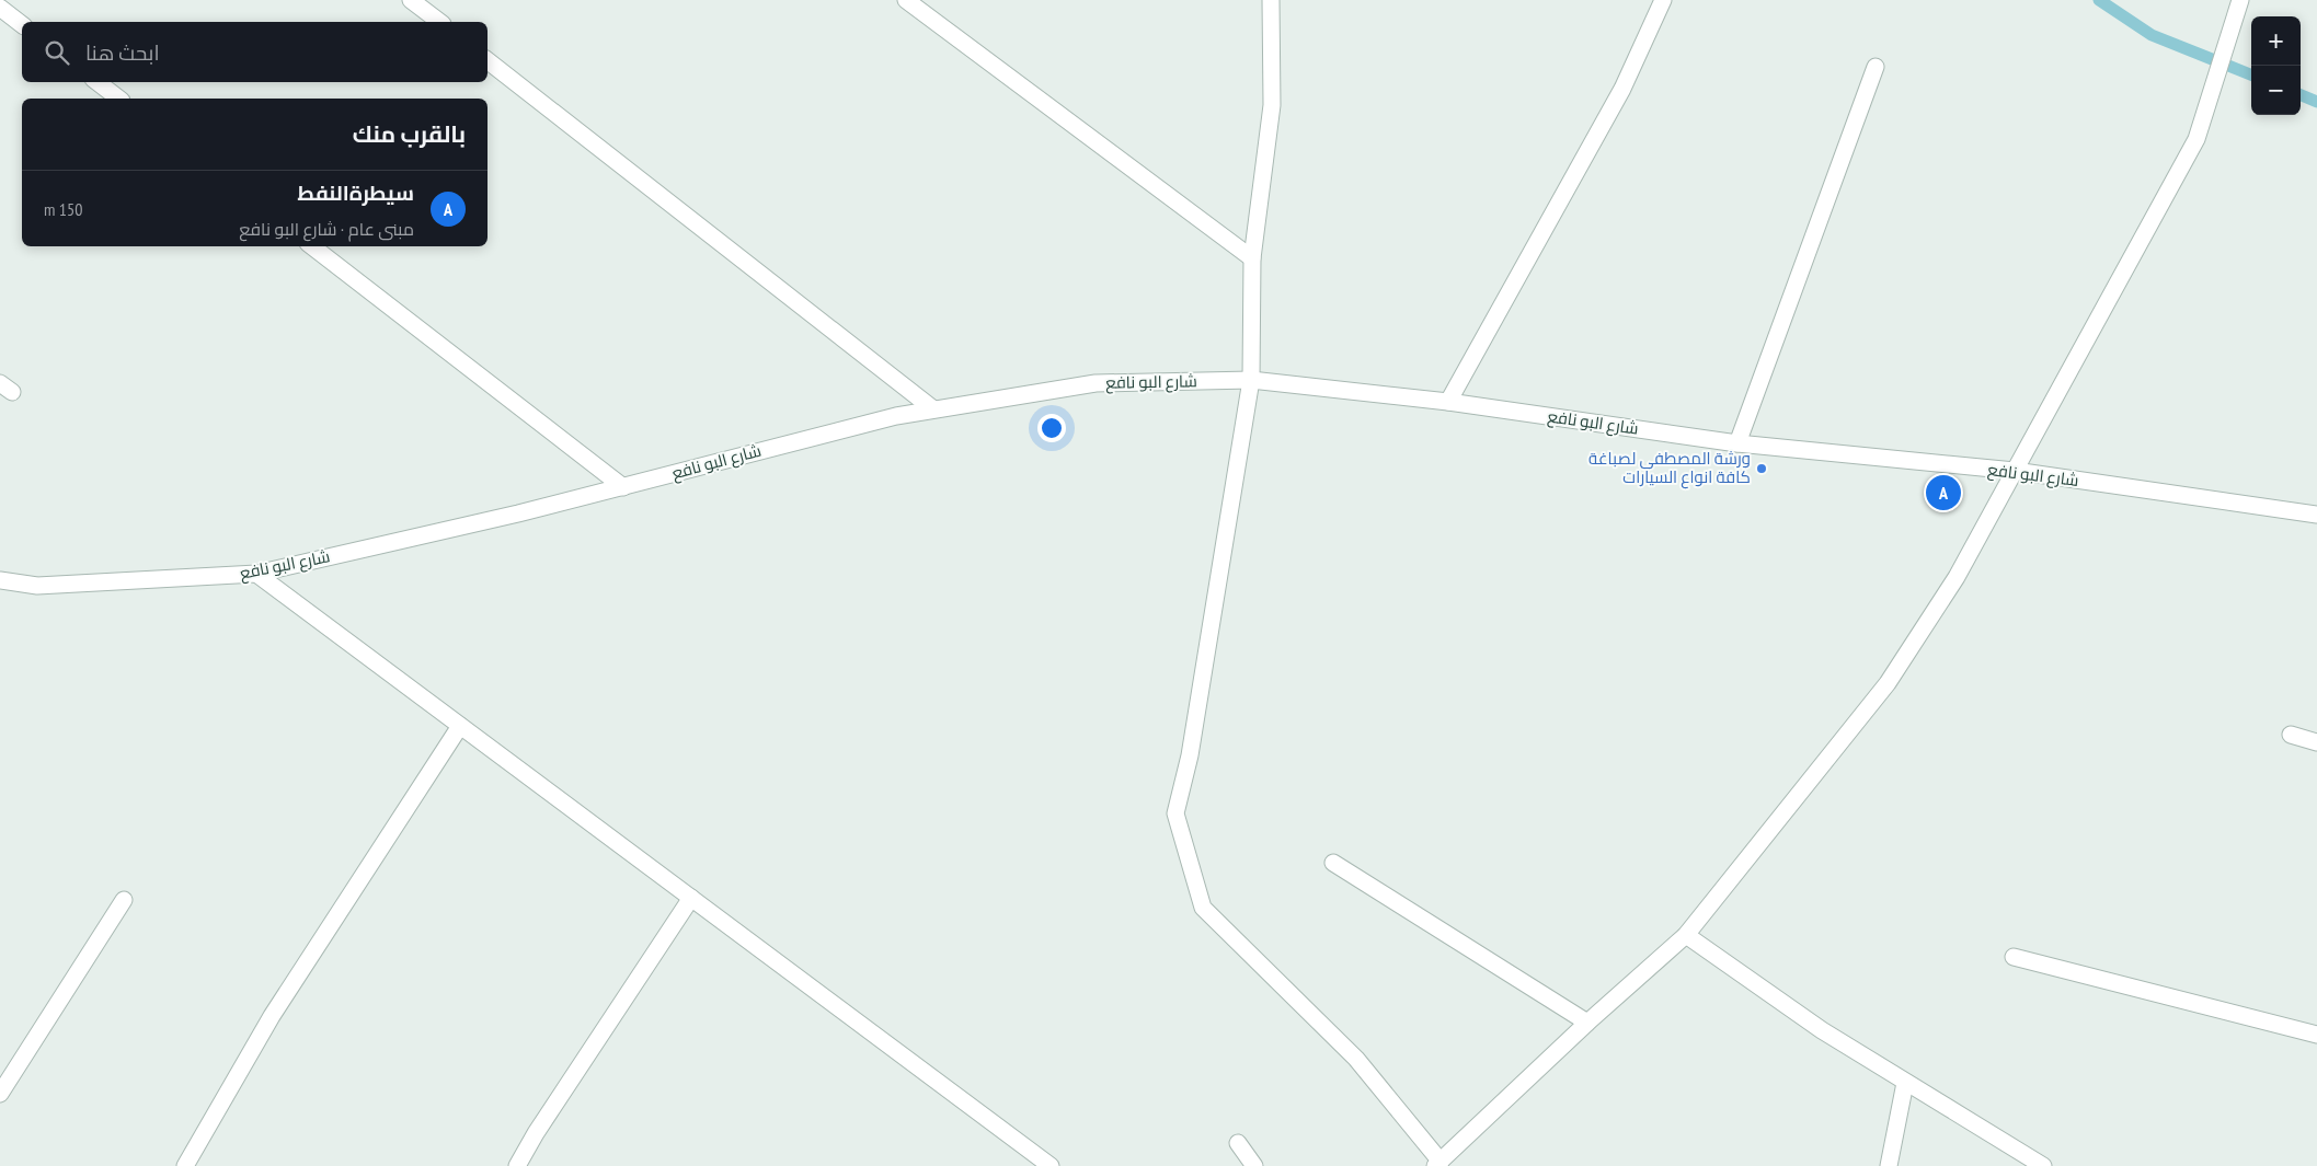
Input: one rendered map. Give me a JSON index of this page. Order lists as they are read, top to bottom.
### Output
{
  "streets": {
    "street": ["شارع البو نافع"]
  },
  "places": ["ورشة المصطفى لصباغة كافة انواع السيارات"],
  "page": {
    "map_buttons": ["+", "−"],
    "search": "ابحث هنا",
    "heading": "بالقرب منك",
    "list": [
      {
        "mark": "A",
        "name": "سيطرةالنفط",
        "note": "مبنى عام · شارع البو نافع",
        "value": "150 m"
      }
    ],
    "pins": "A"
  }
}
